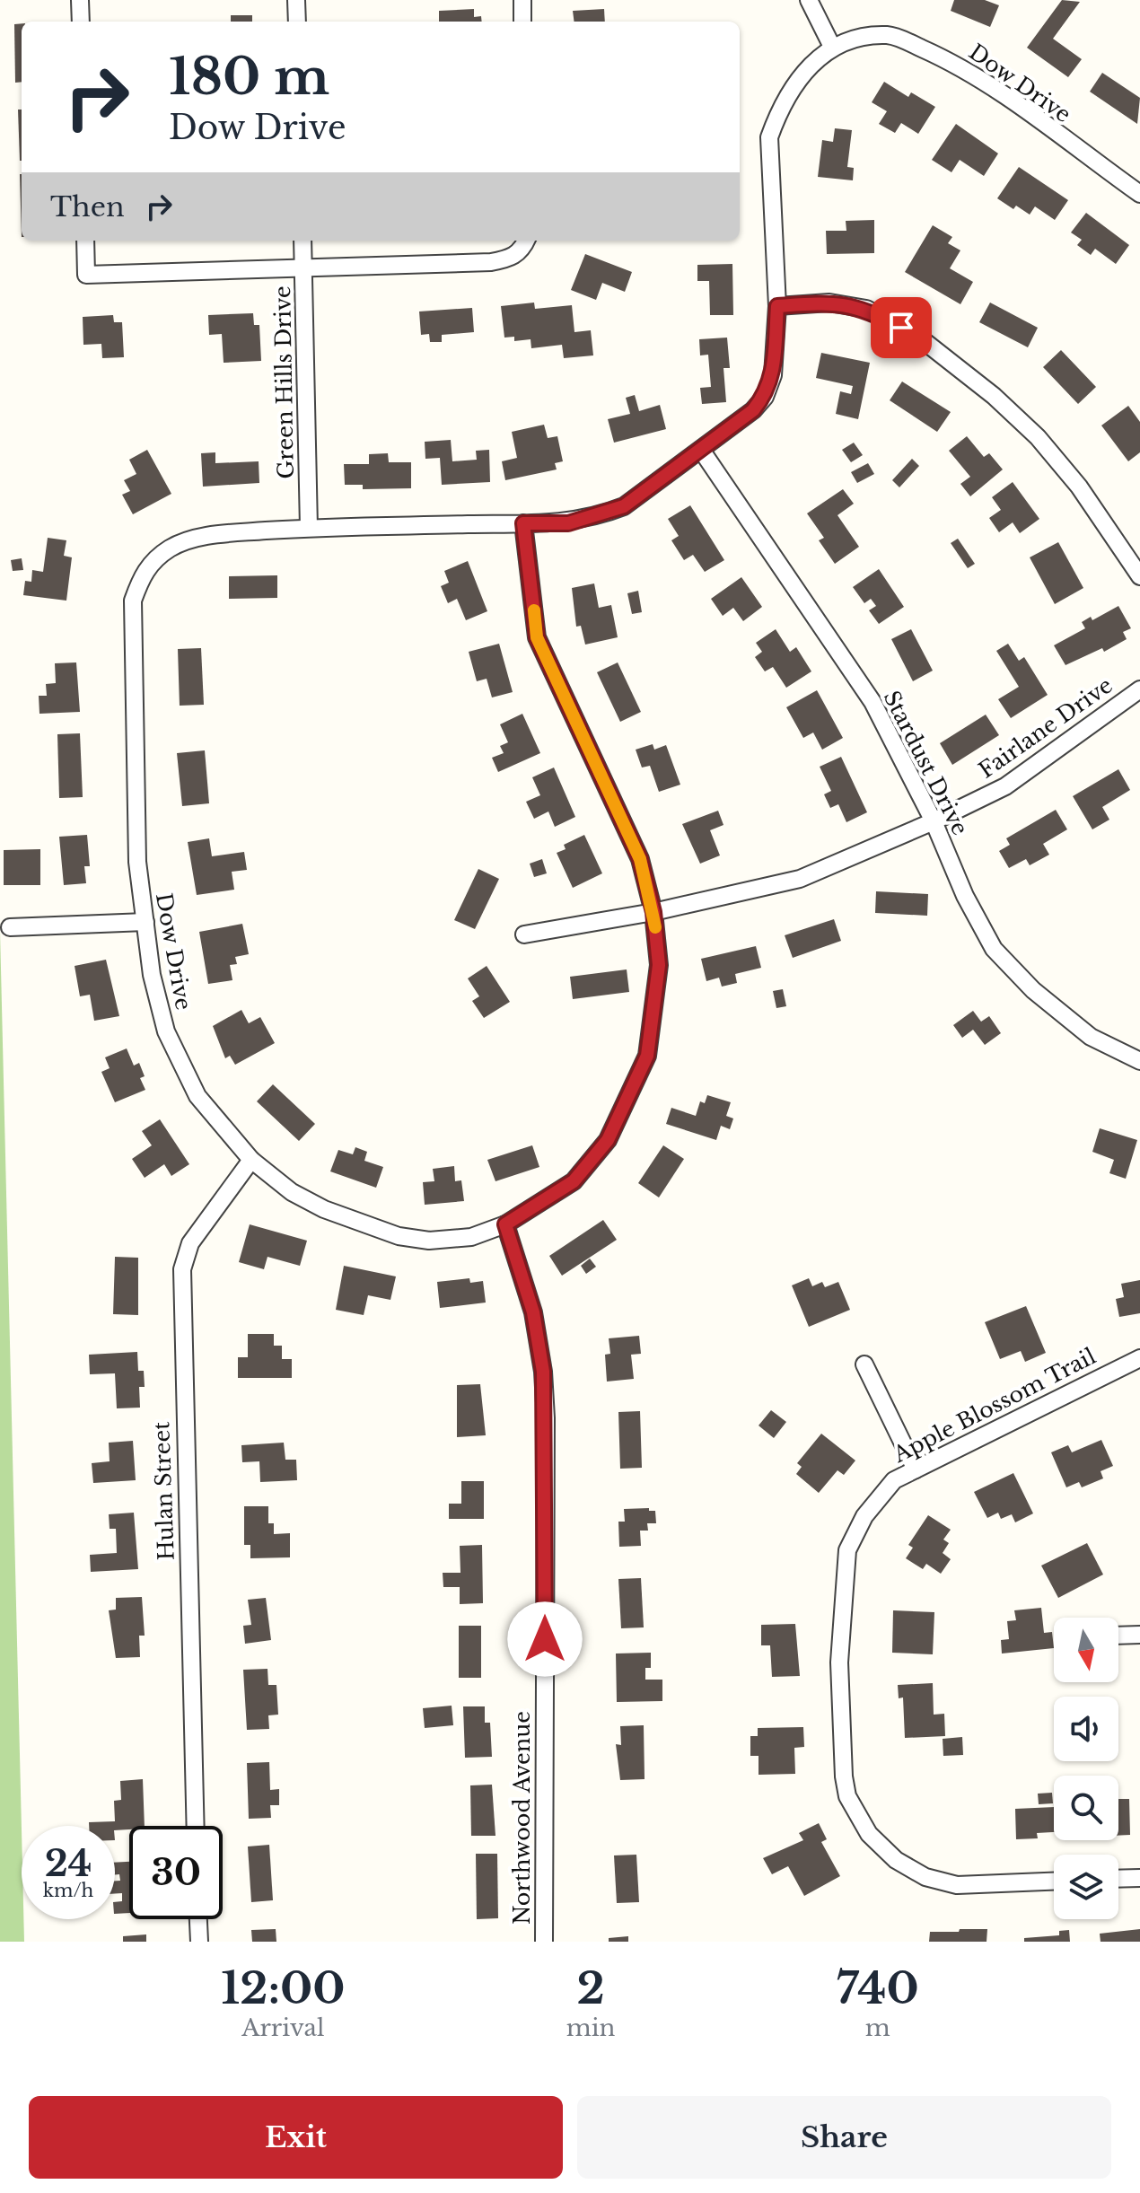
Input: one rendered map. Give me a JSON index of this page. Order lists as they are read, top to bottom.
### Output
{
  "streets": {
    "street": [
      "Dow Drive",
      "Green Hills Drive",
      "Fairlane Drive",
      "Stardust Drive",
      "Apple Blossom Trail",
      "Hulan Street",
      "Northwood Avenue"
    ]
  },
  "crossings": [
    ["Dow Drive", "Green Hills Drive"],
    ["Dow Drive", "Fairlane Drive"],
    ["Dow Drive", "Stardust Drive"],
    ["Dow Drive", "Hulan Street"],
    ["Dow Drive", "Northwood Avenue"],
    ["Fairlane Drive", "Stardust Drive"]
  ],
  "north": "bottom",
  "page": {
    "turn": ["180 m", "Dow Drive"],
    "then": "Then",
    "speed": "24 km/h",
    "limit": "30",
    "eta": [
      "12:00",
      "Arrival",
      "2",
      "min",
      "740",
      "m"
    ],
    "buttons": ["Exit", "Share"]
  }
}
